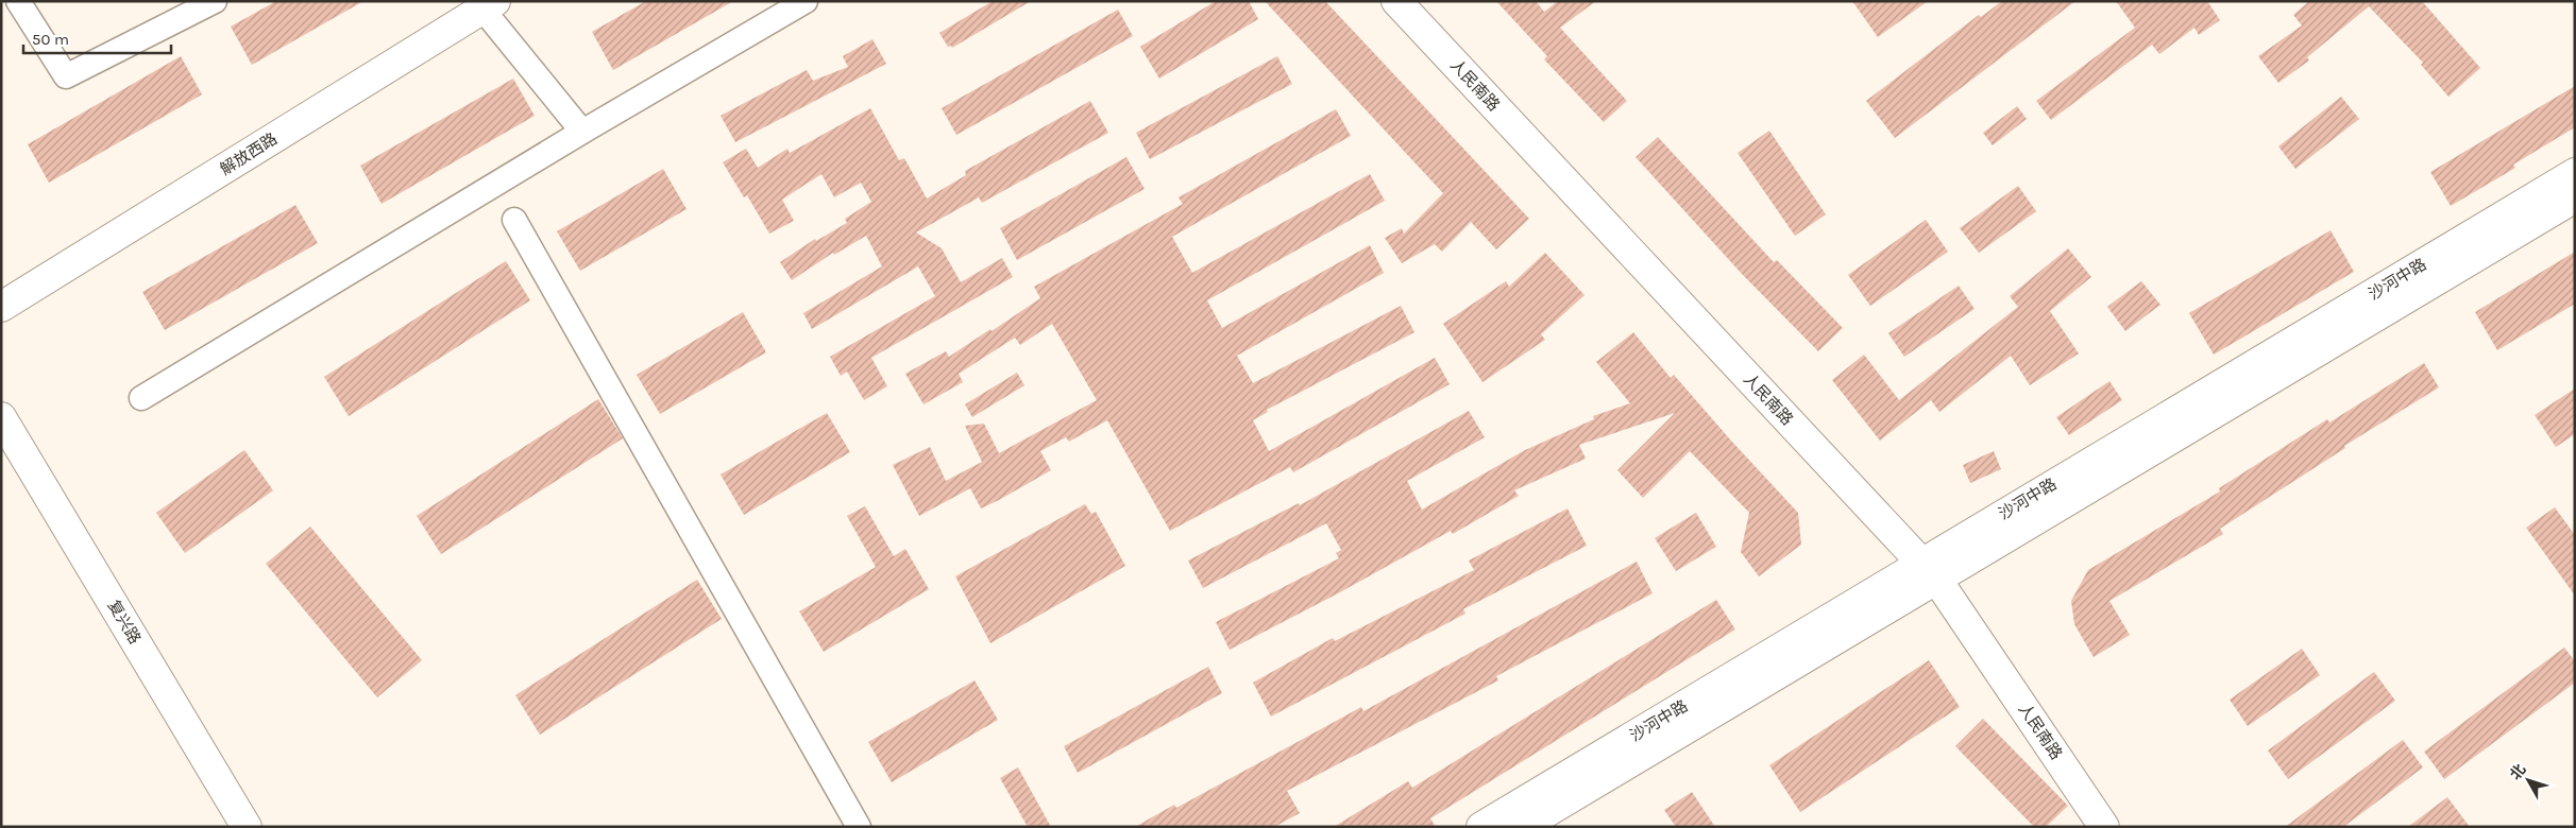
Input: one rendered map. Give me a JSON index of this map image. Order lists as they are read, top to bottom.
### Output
{
  "streets": {
    "street": [
      "人民南路",
      "解放西路",
      "沙河中路",
      "复兴路"
    ]
  },
  "crossings": [
    ["人民南路", "沙河中路"]
  ],
  "scale_bar": "50 m",
  "north": "top left"
}
